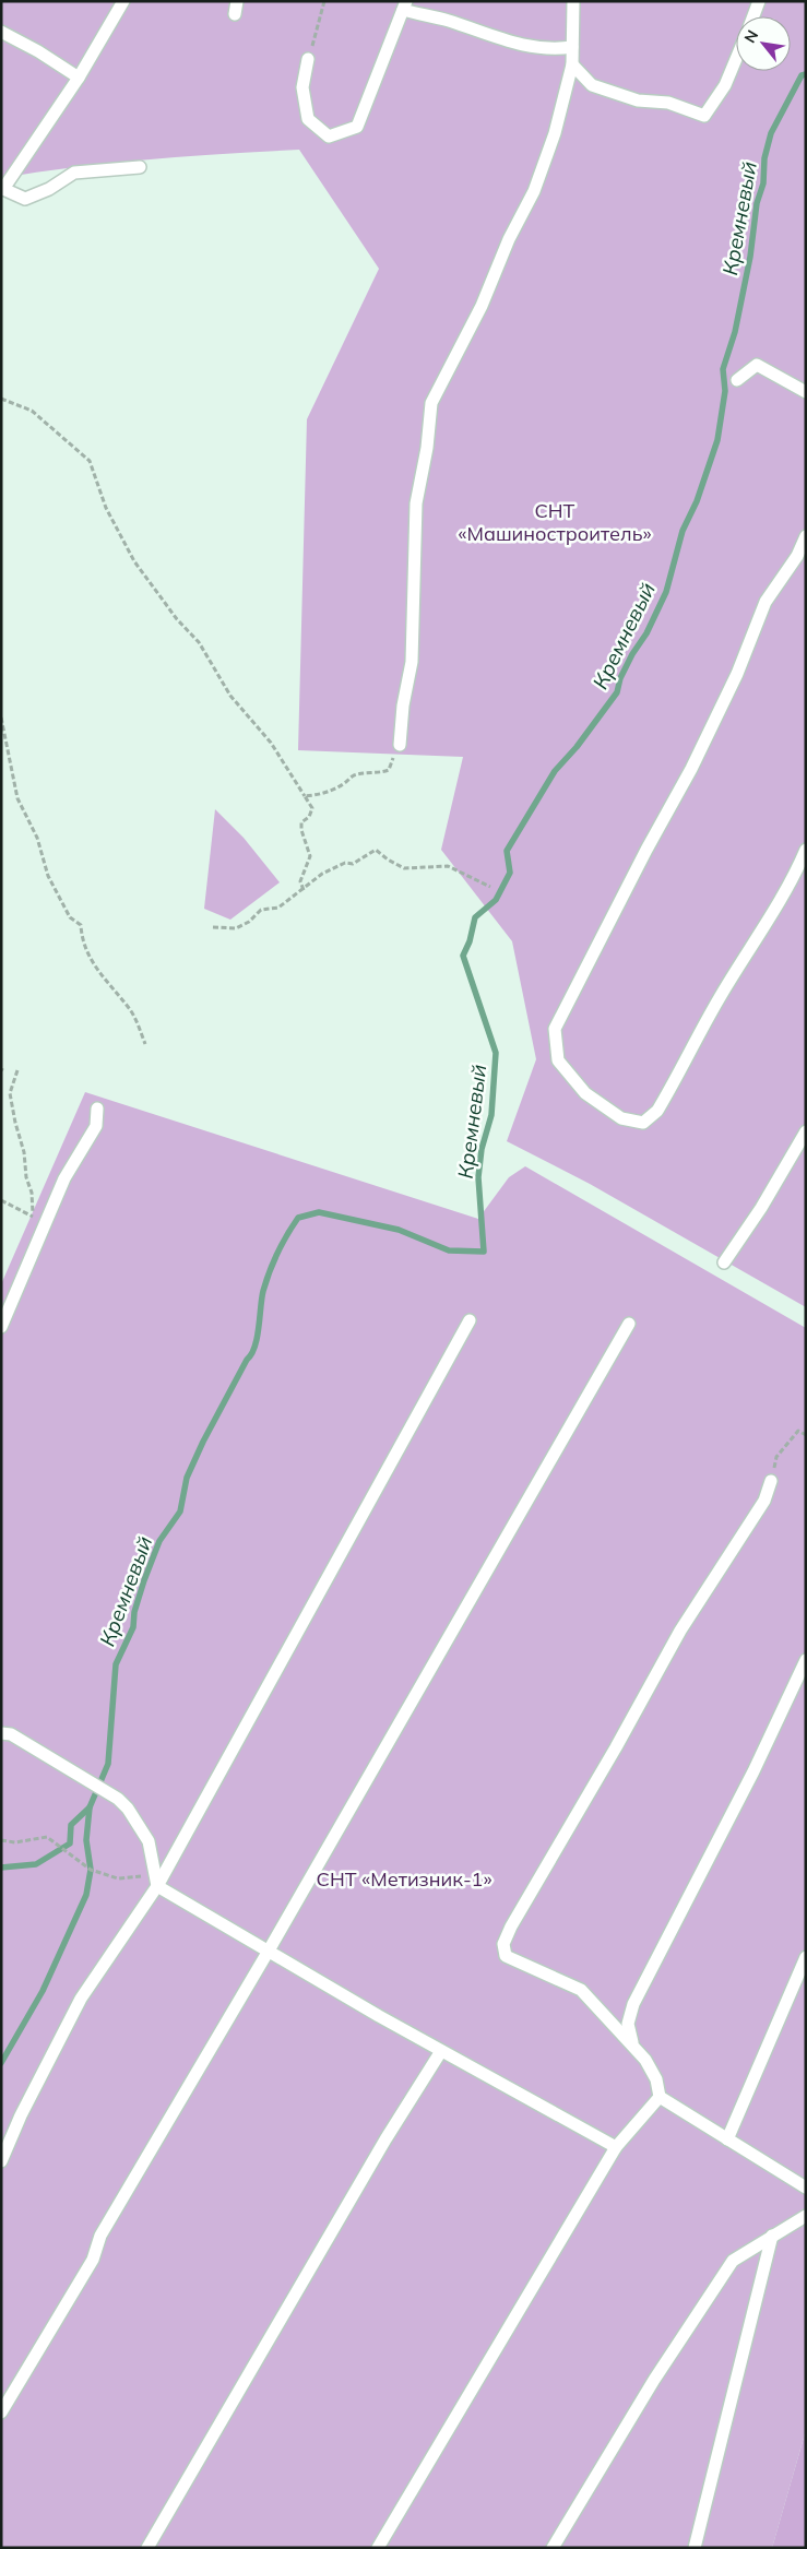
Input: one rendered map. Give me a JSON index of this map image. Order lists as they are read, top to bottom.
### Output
{
  "water": ["Кремневый"],
  "parks": ["СНТ «Машиностроитель»", "СНТ «Метизник-1»"],
  "north": "top left"
}
